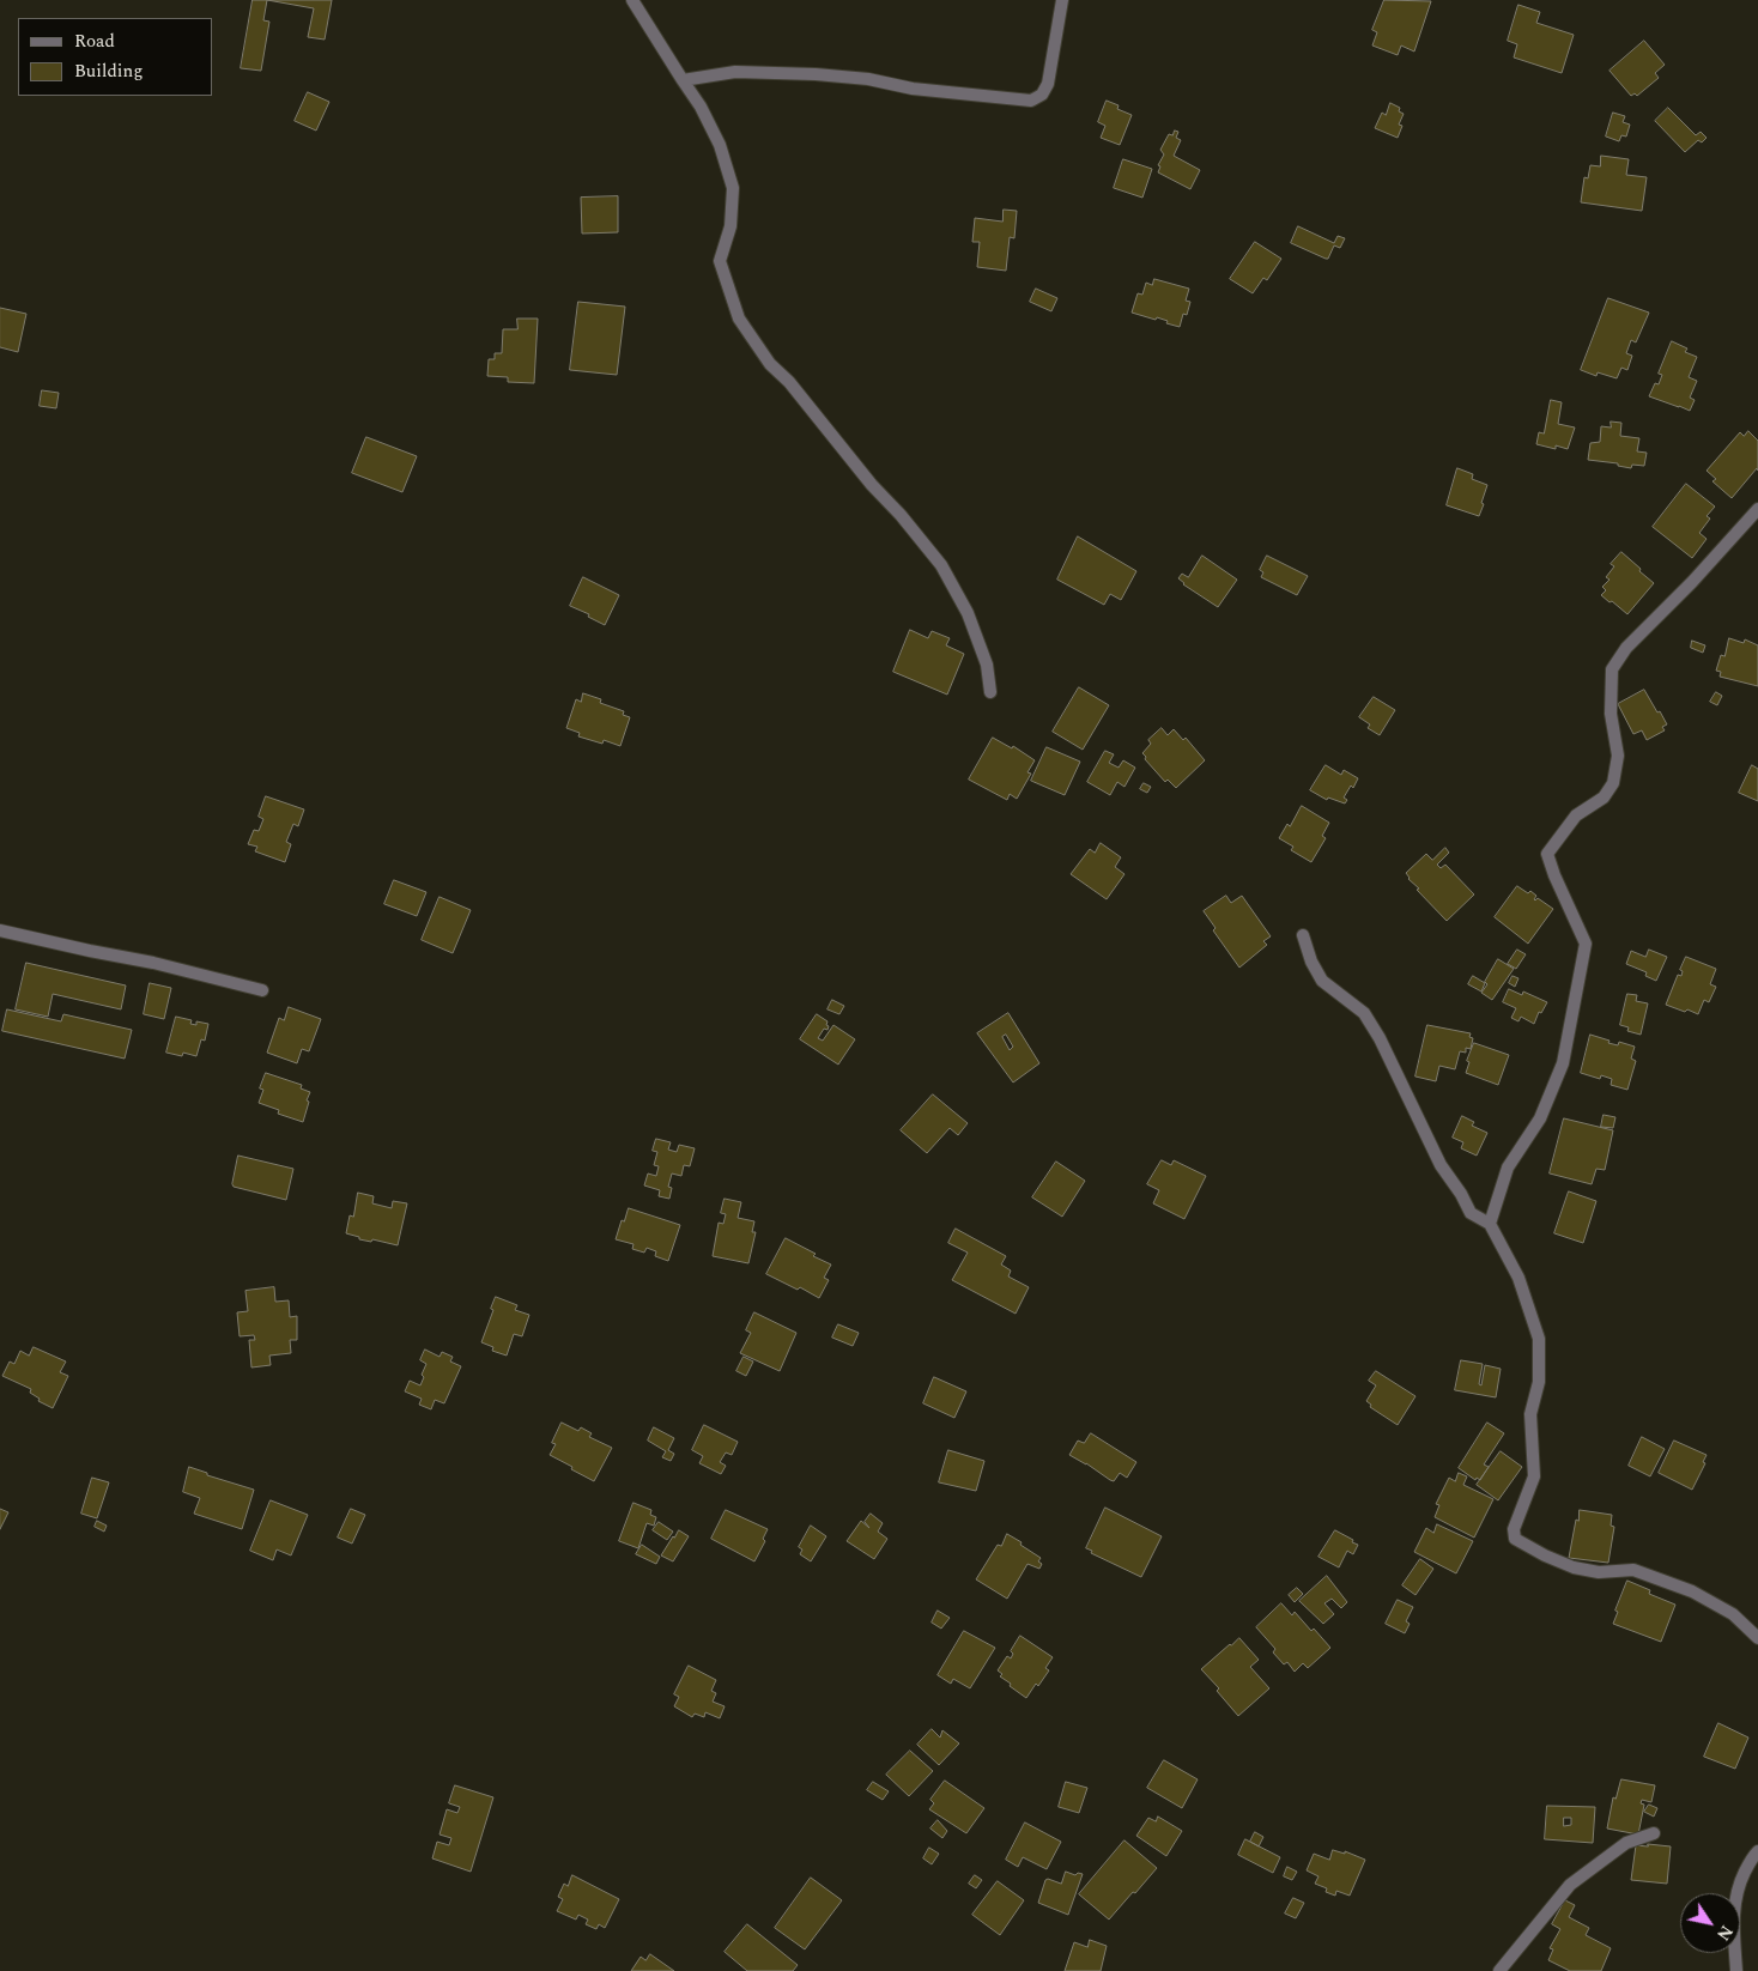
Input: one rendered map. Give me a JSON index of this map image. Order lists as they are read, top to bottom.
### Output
{
  "legend": ["Road", "Building"],
  "north": "bottom right"
}
